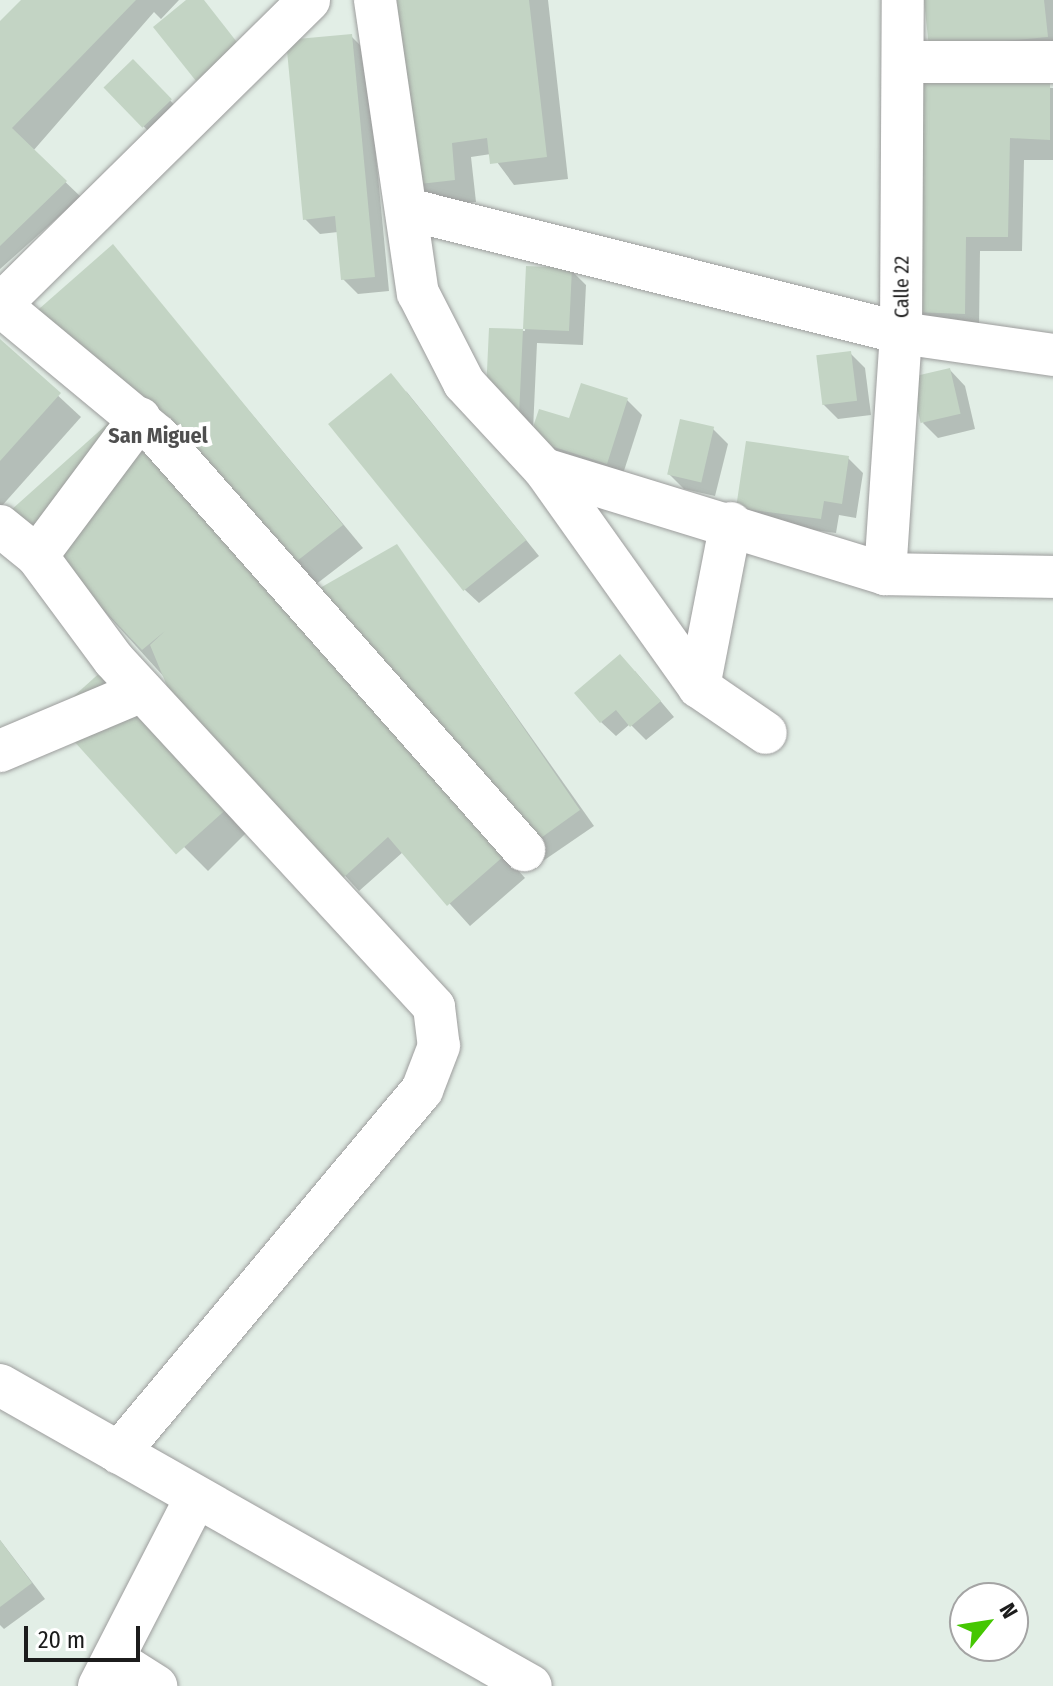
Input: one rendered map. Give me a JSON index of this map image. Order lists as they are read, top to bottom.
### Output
{
  "streets": {
    "street": ["Calle 22"]
  },
  "districts": ["San Miguel"],
  "scale_bar": "20 m",
  "north": "top right"
}
